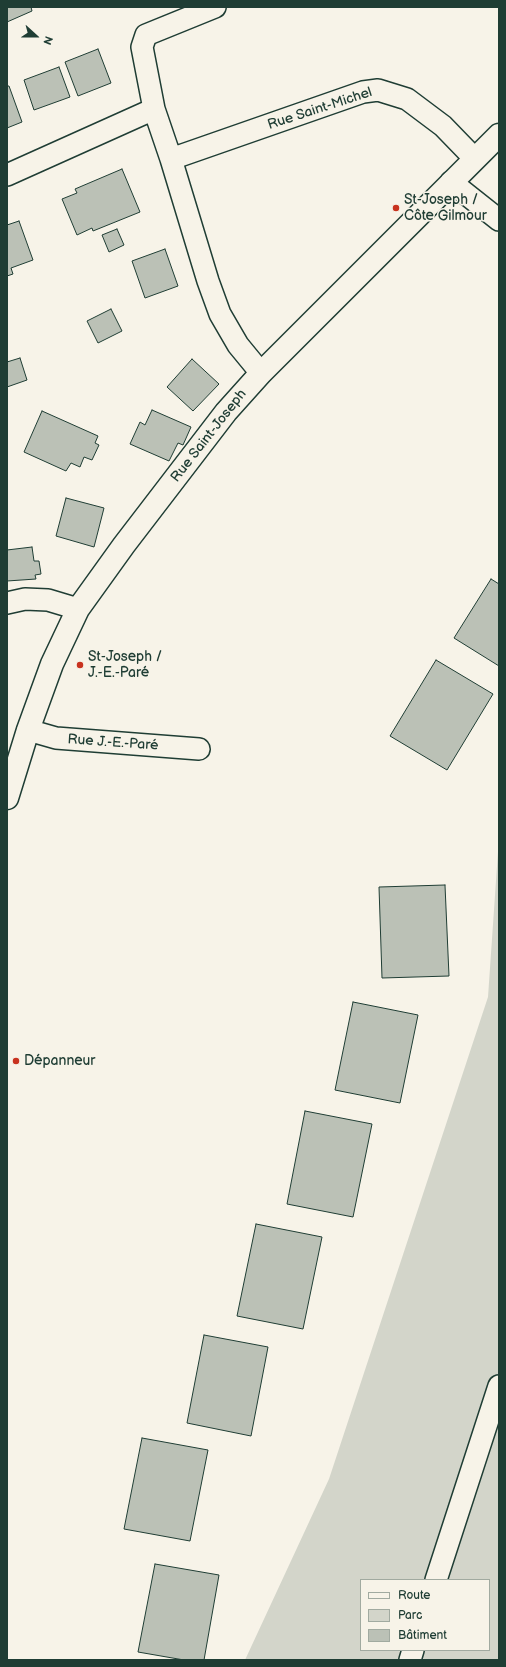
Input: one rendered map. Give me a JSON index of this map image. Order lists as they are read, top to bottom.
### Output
{
  "streets": {
    "street": ["Rue Saint-Michel", "Rue Saint-Joseph", "Rue J.-E.-Paré"]
  },
  "crossings": [
    ["Rue Saint-Michel", "Rue Saint-Joseph"],
    ["Rue Saint-Joseph", "Rue J.-E.-Paré"]
  ],
  "places": ["St-Joseph / Côte Gilmour", "St-Joseph / J.-E.-Paré", "Dépanneur"],
  "legend": ["Route", "Parc", "Bâtiment"],
  "north": "right"
}
